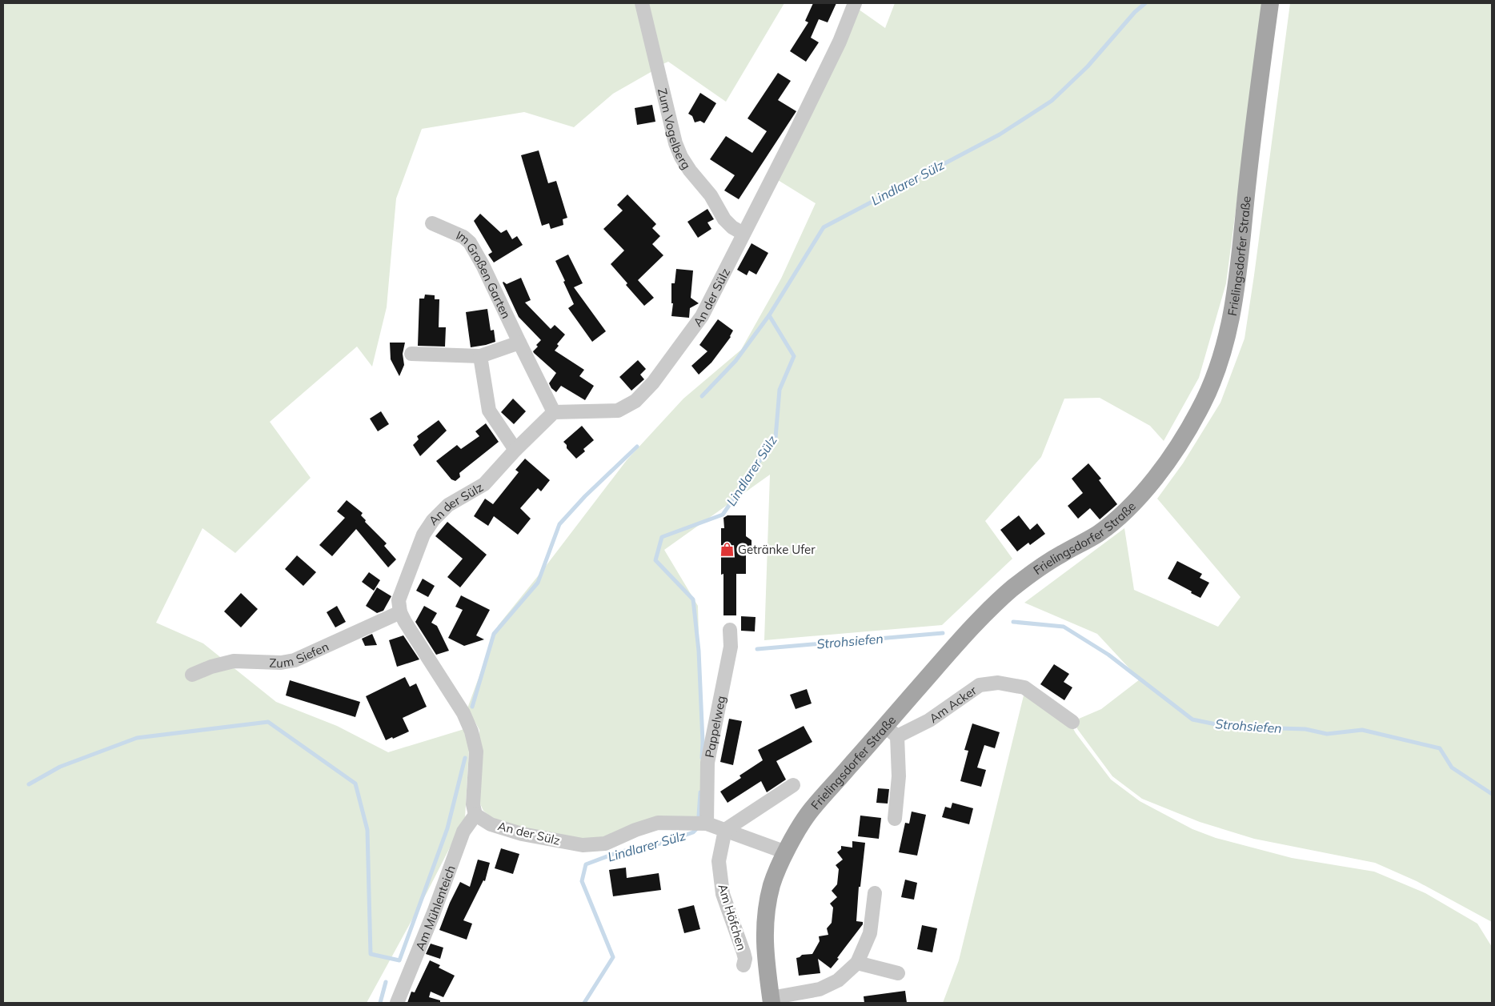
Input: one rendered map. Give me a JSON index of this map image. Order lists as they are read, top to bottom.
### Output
{
  "streets": {
    "main road": ["Frielingsdorfer Straße"],
    "street": [
      "Zum Vogelberg",
      "Im Großen Garten",
      "An der Sülz",
      "Zum Siefen",
      "Am Acker",
      "Pappelweg",
      "Am Mühlenteich",
      "Am Höfchen"
    ]
  },
  "crossings": [
    ["Zum Vogelberg", "An der Sülz"],
    ["Frielingsdorfer Straße", "An der Sülz"],
    ["Frielingsdorfer Straße", "Am Acker"],
    ["Im Großen Garten", "An der Sülz"],
    ["An der Sülz", "Zum Siefen"],
    ["An der Sülz", "Pappelweg"],
    ["An der Sülz", "Am Mühlenteich"],
    ["An der Sülz", "Am Höfchen"]
  ],
  "water": ["Lindlarer Sülz", "Strohsiefen"],
  "places": {
    "shop": ["Getränke Ufer"]
  }
}
